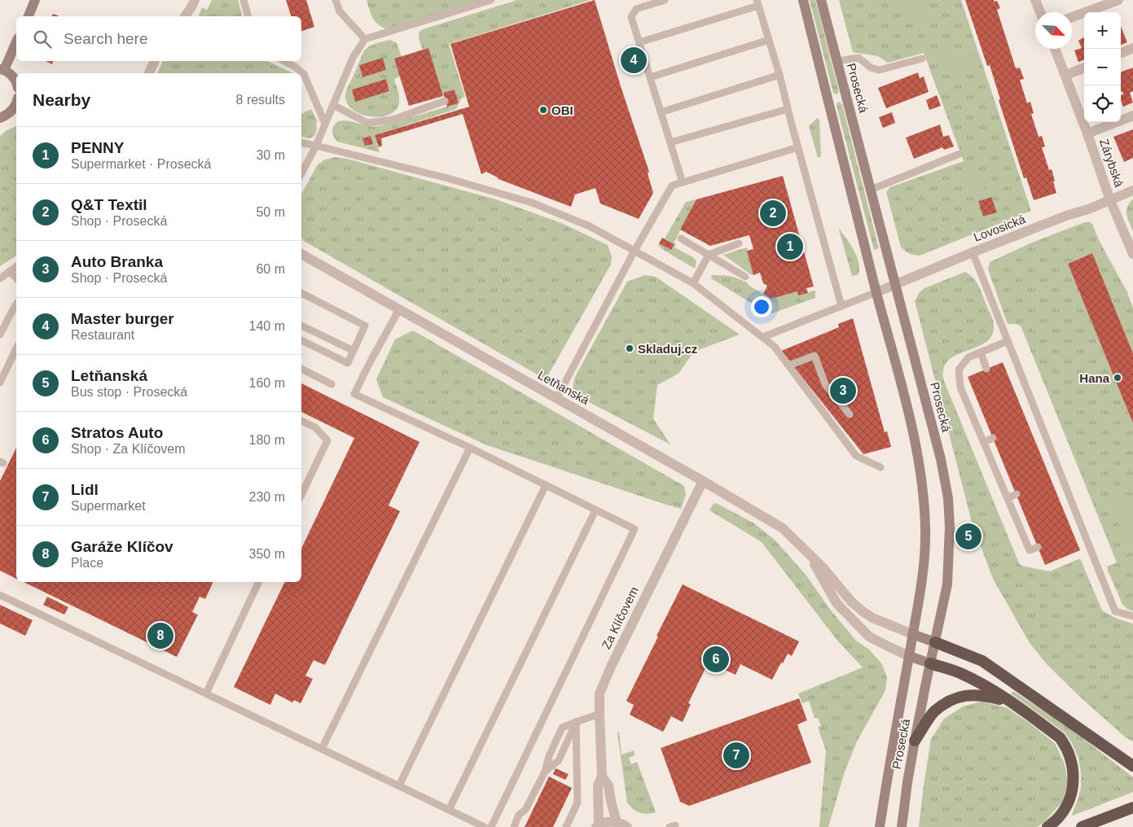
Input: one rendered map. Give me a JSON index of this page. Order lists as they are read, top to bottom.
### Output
{
  "streets": {
    "main road": ["Prosecká"],
    "street": [
      "Zárybská",
      "Lovosická",
      "Letňanská",
      "Za Klíčovem"
    ]
  },
  "crossings": [
    ["Prosecká", "Lovosická"],
    ["Prosecká", "Letňanská"],
    ["Zárybská", "Lovosická"],
    ["Letňanská", "Za Klíčovem"]
  ],
  "places": ["OBI", "Skladuj.cz", "Hana"],
  "north": "bottom right",
  "page": {
    "map_buttons": ["+", "−"],
    "search": "Search here",
    "pins": [
      "4",
      "2",
      "1",
      "3",
      "5",
      "8",
      "6",
      "7"
    ],
    "heading": ["Nearby", "8 results"],
    "list": [
      {
        "mark": "1",
        "name": "PENNY",
        "note": "Supermarket · Prosecká",
        "value": "30 m"
      },
      {
        "mark": "2",
        "name": "Q&T Textil",
        "note": "Shop · Prosecká",
        "value": "50 m"
      },
      {
        "mark": "3",
        "name": "Auto Branka",
        "note": "Shop · Prosecká",
        "value": "60 m"
      },
      {
        "mark": "4",
        "name": "Master burger",
        "note": "Restaurant",
        "value": "140 m"
      },
      {
        "mark": "5",
        "name": "Letňanská",
        "note": "Bus stop · Prosecká",
        "value": "160 m"
      },
      {
        "mark": "6",
        "name": "Stratos Auto",
        "note": "Shop · Za Klíčovem",
        "value": "180 m"
      },
      {
        "mark": "7",
        "name": "Lidl",
        "note": "Supermarket",
        "value": "230 m"
      },
      {
        "mark": "8",
        "name": "Garáže Klíčov",
        "note": "Place",
        "value": "350 m"
      }
    ]
  }
}
